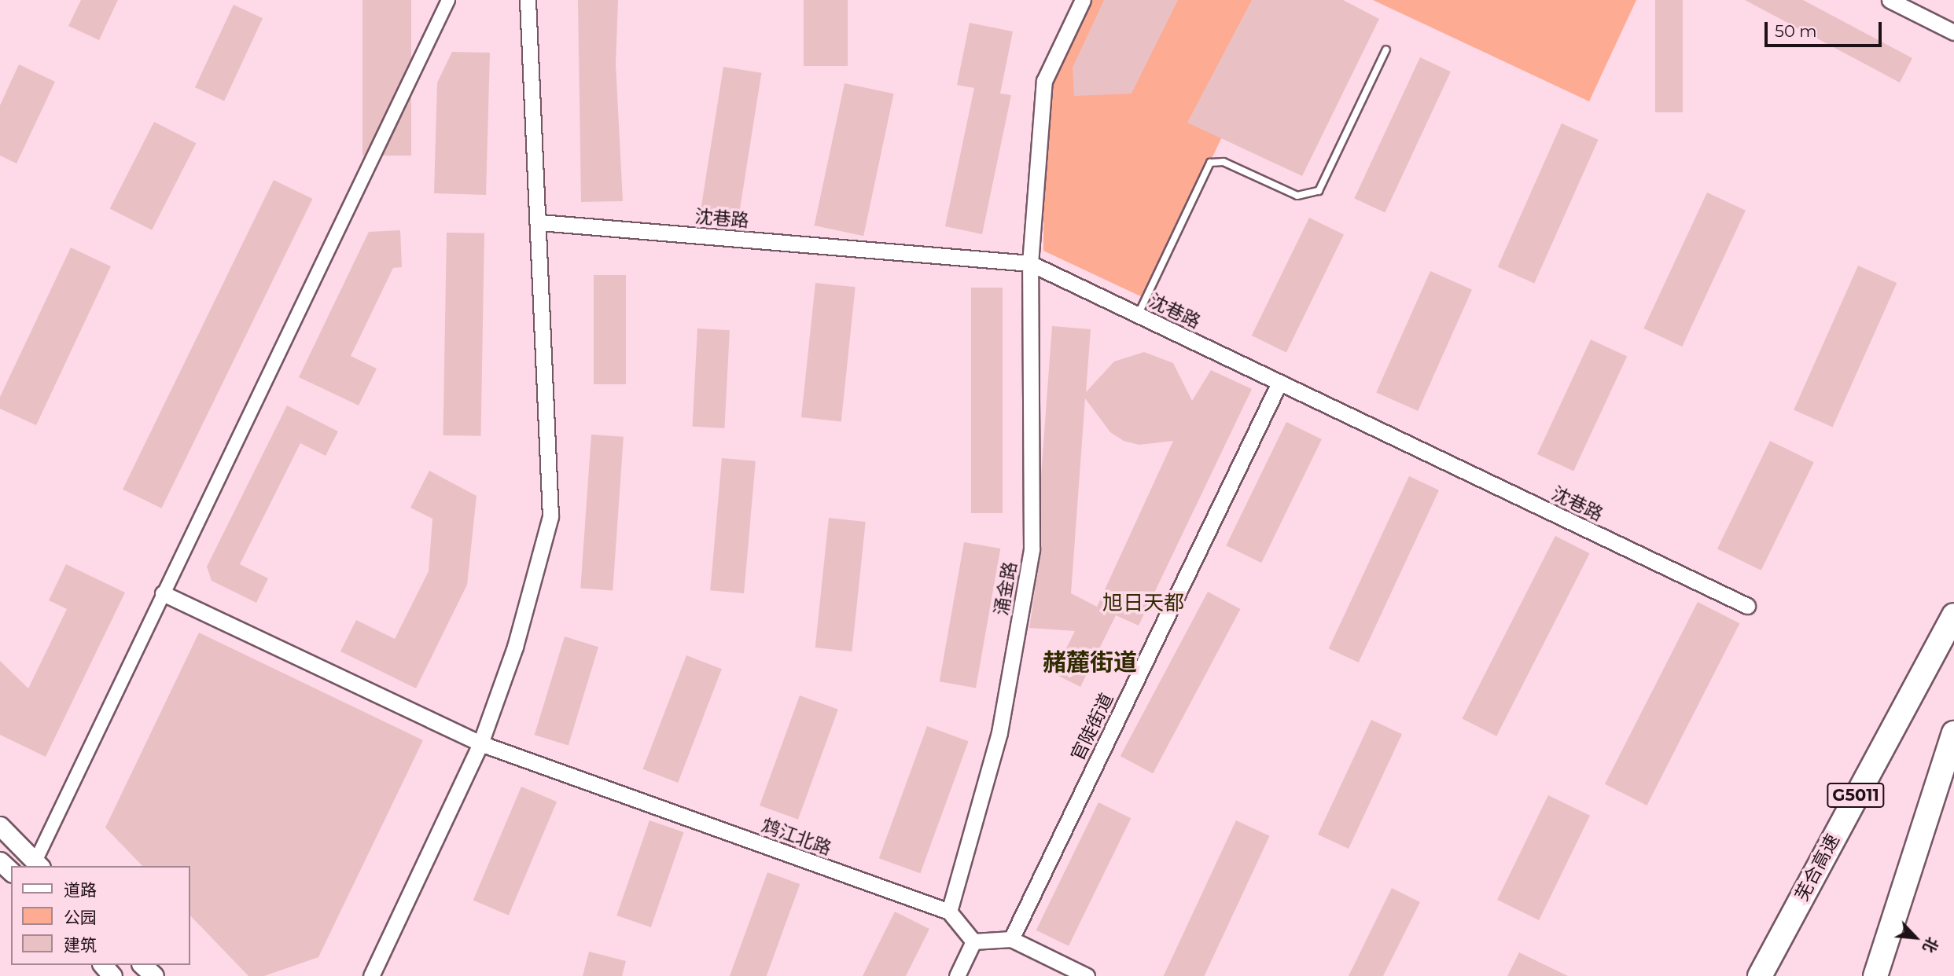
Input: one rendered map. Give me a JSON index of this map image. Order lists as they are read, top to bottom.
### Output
{
  "streets": {
    "highway": ["G5011", "芜合高速"],
    "street": [
      "沈巷路",
      "涌金路",
      "官陡街道",
      "鸩江北路"
    ]
  },
  "crossings": [
    ["沈巷路", "涌金路"],
    ["沈巷路", "官陡街道"],
    ["涌金路", "鸩江北路"]
  ],
  "districts": ["旭日天都", "赭麓街道"],
  "legend": ["道路", "公园", "建筑"],
  "scale_bar": "50 m",
  "north": "bottom right"
}
